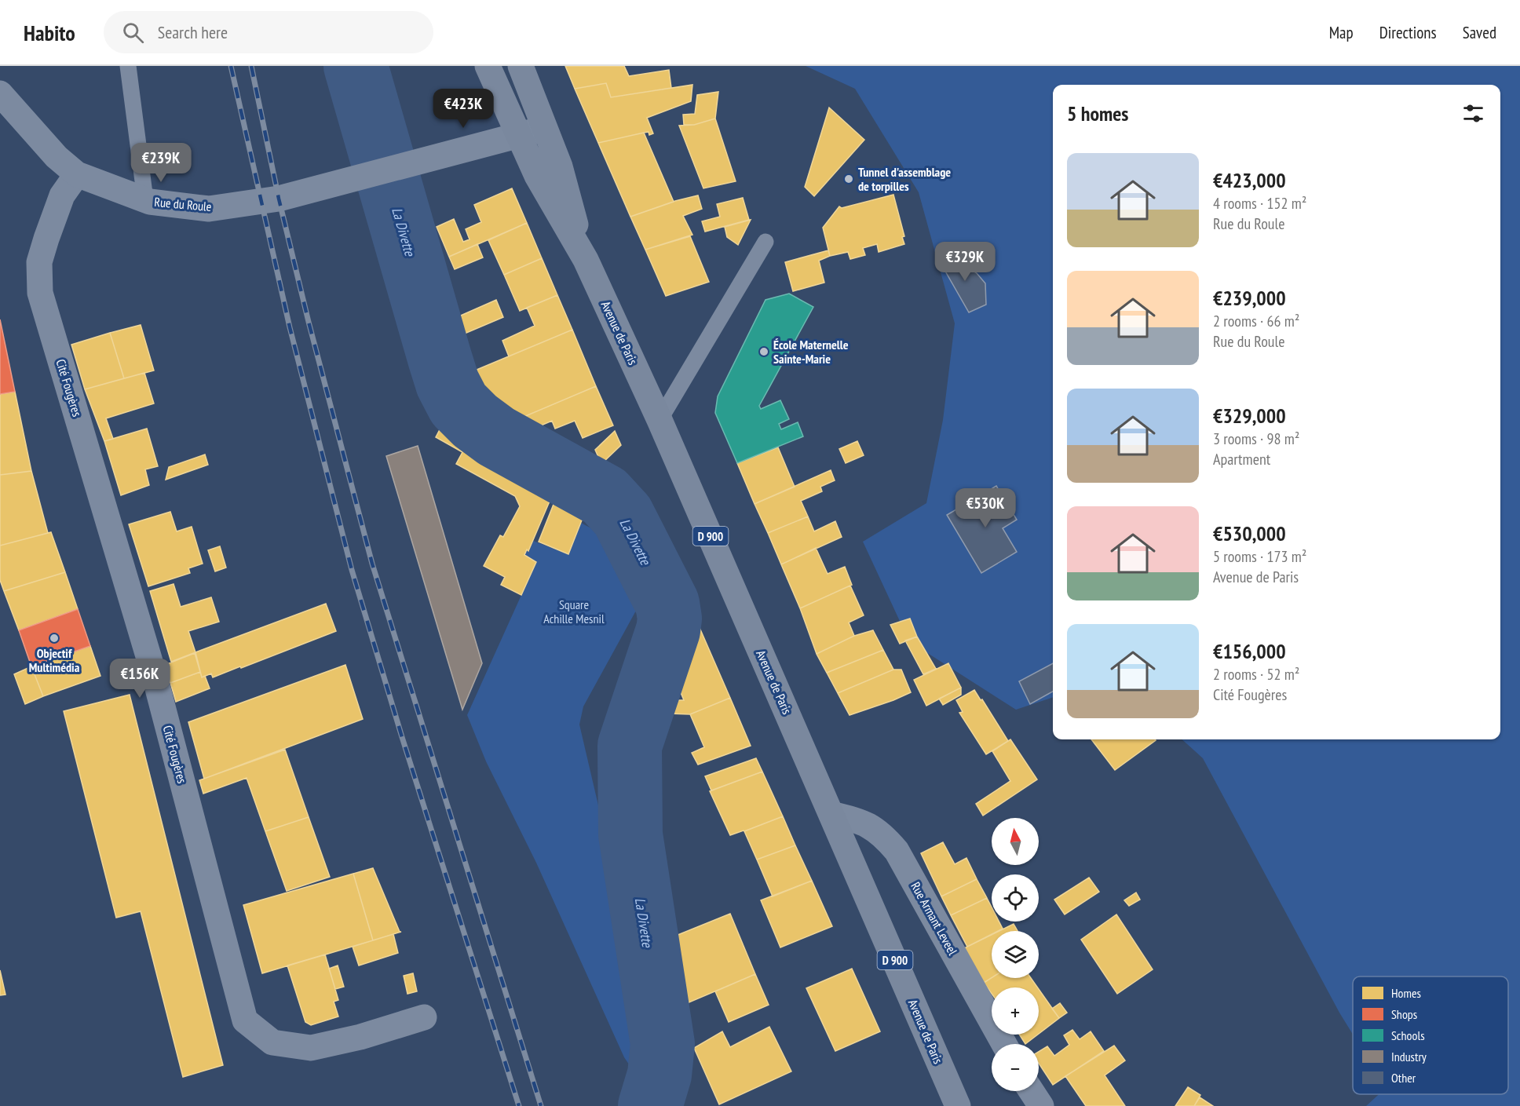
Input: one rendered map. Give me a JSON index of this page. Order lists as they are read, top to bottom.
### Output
{
  "streets": {
    "main road": ["Avenue de Paris", "D 900"],
    "street": ["Rue du Roule", "Cité Fougères", "Rue Armant Leveel"]
  },
  "crossings": [
    ["Rue du Roule", "Avenue de Paris"],
    ["Rue du Roule", "Cité Fougères"],
    ["Avenue de Paris", "Rue Armant Leveel"]
  ],
  "water": ["La Divette"],
  "parks": ["Square Achille Mesnil"],
  "places": ["Tunnel d'assemblage de torpilles", "École Maternelle Sainte-Marie", "Objectif Multimédia"],
  "legend": [
    "Homes",
    "Shops",
    "Schools",
    "Industry",
    "Other"
  ],
  "north": "top",
  "page": {
    "header": "Habito",
    "search": "Search here",
    "nav": ["Map", "Directions", "Saved"],
    "heading": "5 homes",
    "price": [
      "€423K",
      "€239K",
      "€329K",
      "€530K",
      "€156K"
    ],
    "list": [
      {
        "name": "€423,000",
        "note": "4 rooms · 152 m² · Rue du Roule"
      },
      {
        "name": "€239,000",
        "note": "2 rooms · 66 m² · Rue du Roule"
      },
      {
        "name": "€329,000",
        "note": "3 rooms · 98 m² · Apartment"
      },
      {
        "name": "€530,000",
        "note": "5 rooms · 173 m² · Avenue de Paris"
      },
      {
        "name": "€156,000",
        "note": "2 rooms · 52 m² · Cité Fougères"
      }
    ],
    "map_buttons": ["+", "−"]
  }
}
